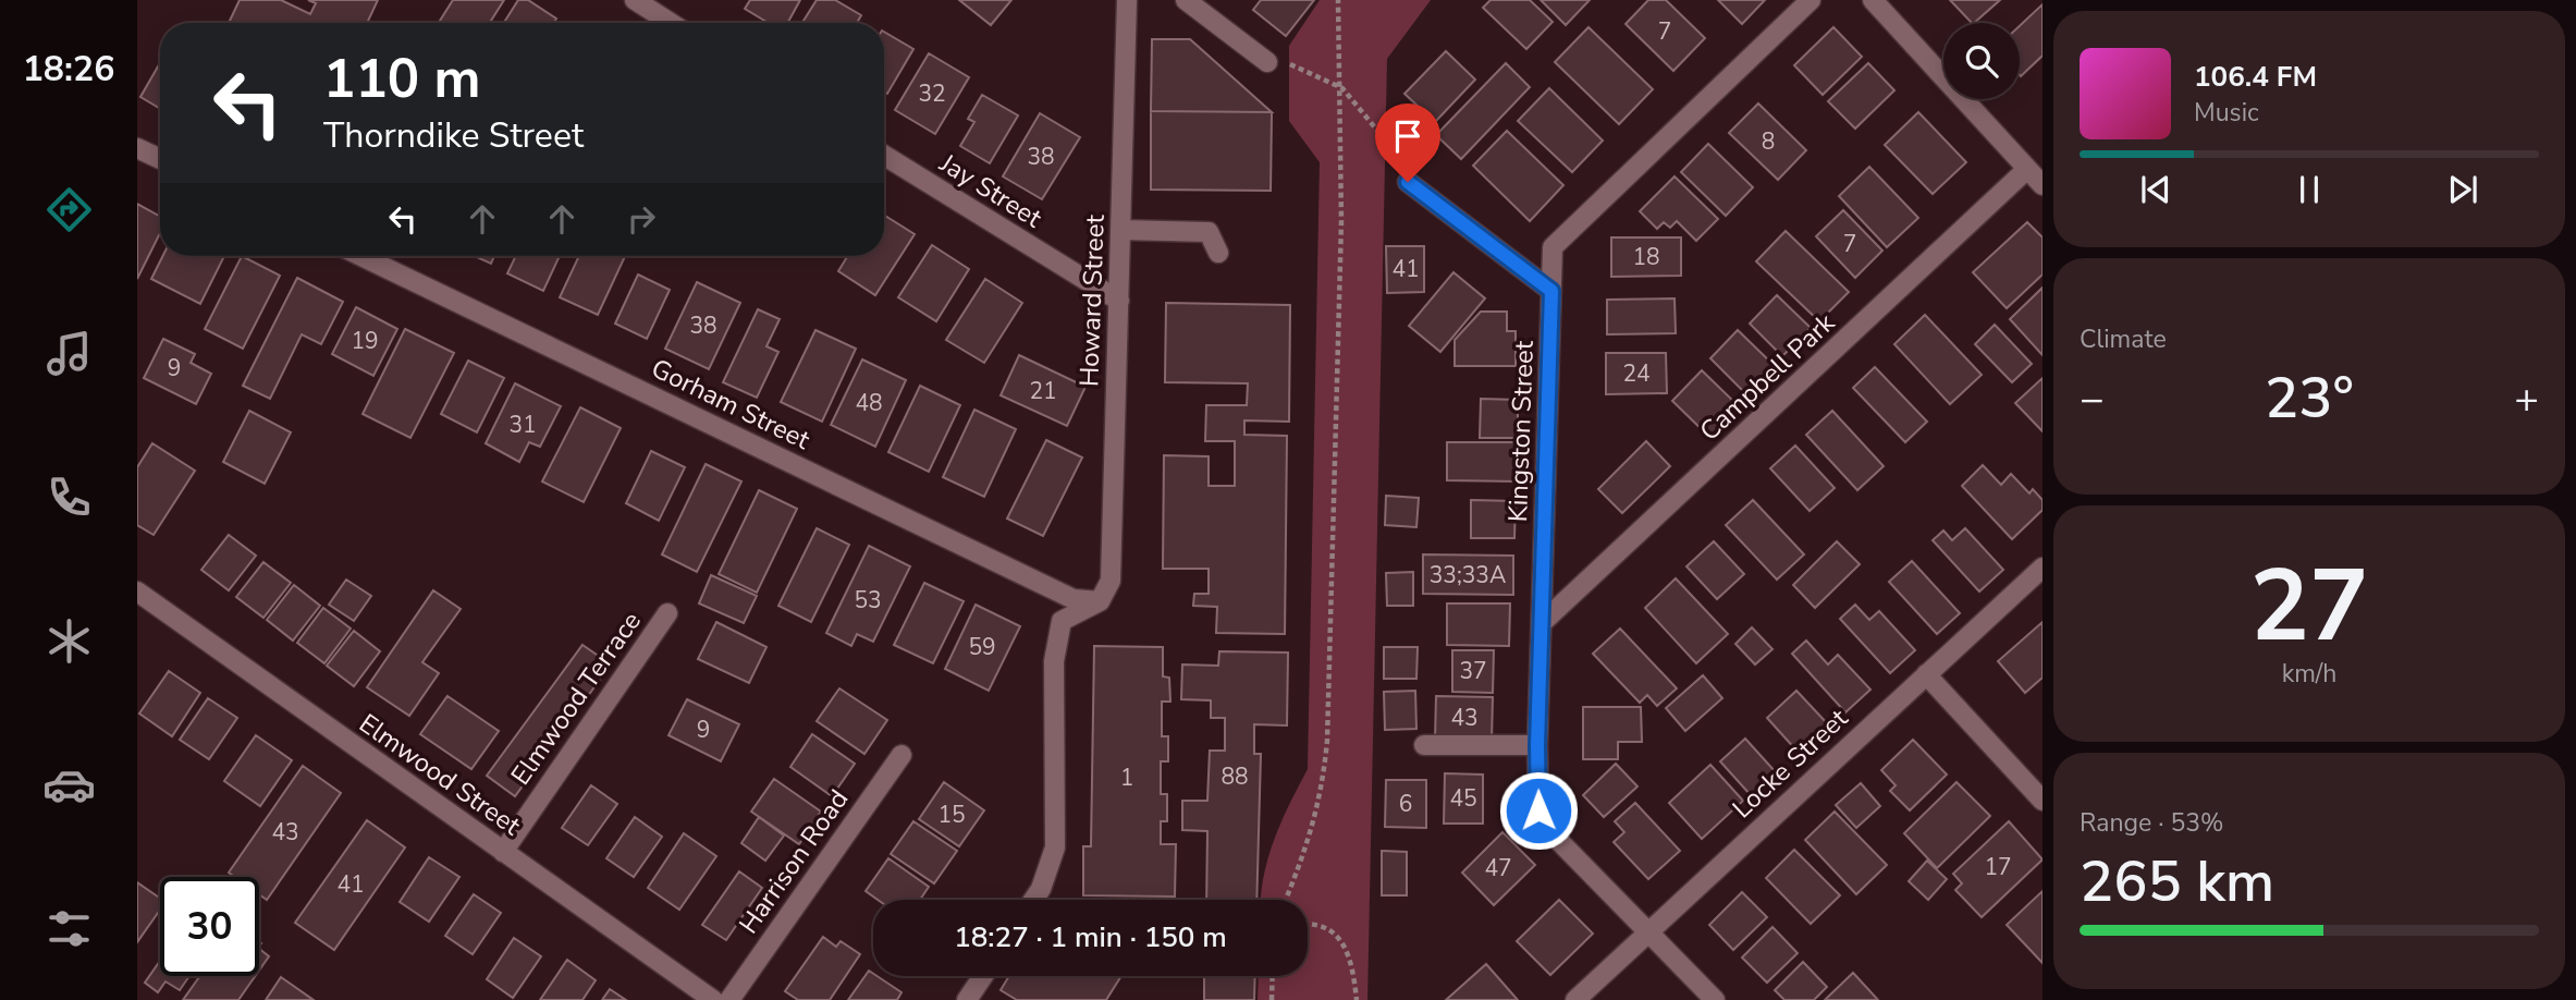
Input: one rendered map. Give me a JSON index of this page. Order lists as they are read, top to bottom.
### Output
{
  "streets": {
    "street": [
      "Jay Street",
      "Howard Street",
      "Campbell Park",
      "Gorham Street",
      "Kingston Street",
      "Elmwood Terrace",
      "Locke Street",
      "Elmwood Street",
      "Harrison Road"
    ]
  },
  "crossings": [
    ["Jay Street", "Howard Street"],
    ["Howard Street", "Gorham Street"],
    ["Campbell Park", "Kingston Street"],
    ["Kingston Street", "Locke Street"],
    ["Elmwood Terrace", "Elmwood Street"]
  ],
  "house_numbers": [
    "7",
    "32",
    "8",
    "38",
    "7",
    "18",
    "41",
    "38",
    "19",
    "9",
    "24",
    "21",
    "48",
    "31",
    "33;33A",
    "53",
    "59",
    "37",
    "43",
    "9",
    "88",
    "1",
    "45",
    "6",
    "15",
    "43",
    "17",
    "47",
    "41"
  ],
  "page": {
    "tabs": "18:26",
    "turn": ["110 m", "Thorndike Street"],
    "song": ["106.4 FM", "Music"],
    "tile": [
      "Climate",
      ["27", "km/h"],
      ["Range · 53%", "265 km"]
    ],
    "heat": ["−", "23°", "+"],
    "limit": "30",
    "trip": "18:27 · 1 min · 150 m"
  }
}
